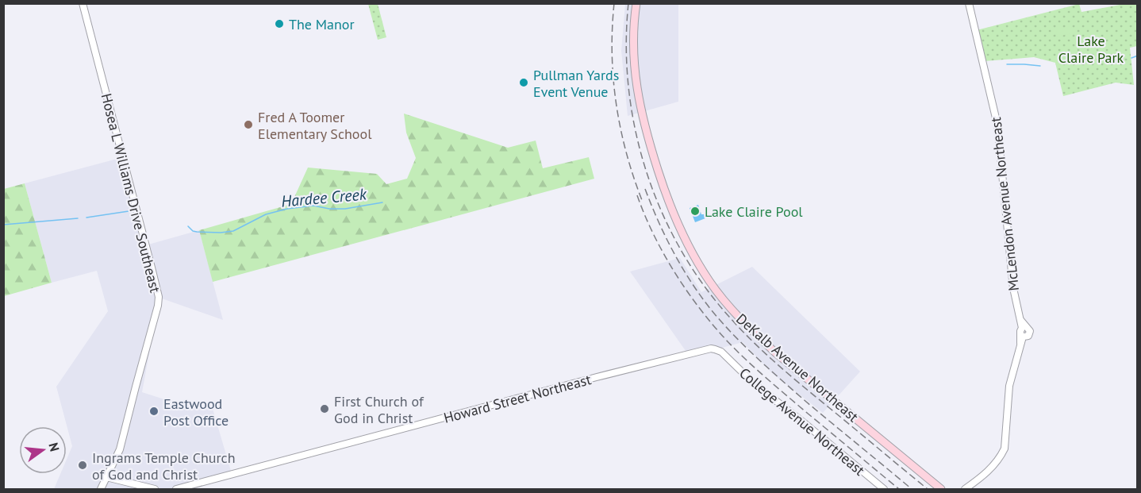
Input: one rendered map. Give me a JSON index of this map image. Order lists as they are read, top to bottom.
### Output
{
  "streets": {
    "main road": ["DeKalb Avenue Northeast"],
    "street": [
      "Hosea L Williams Drive Southeast",
      "McLendon Avenue Northeast",
      "Howard Street Northeast",
      "College Avenue Northeast"
    ]
  },
  "crossings": [
    ["Howard Street Northeast", "College Avenue Northeast"]
  ],
  "water": ["Hardee Creek"],
  "parks": ["Lake Claire Park"],
  "places": [
    "The Manor",
    "Pullman Yards Event Venue",
    "Fred A Toomer Elementary School",
    "Lake Claire Pool",
    "First Church of God in Christ",
    "Eastwood Post Office",
    "Ingrams Temple Church of God and Christ"
  ],
  "north": "right"
}
